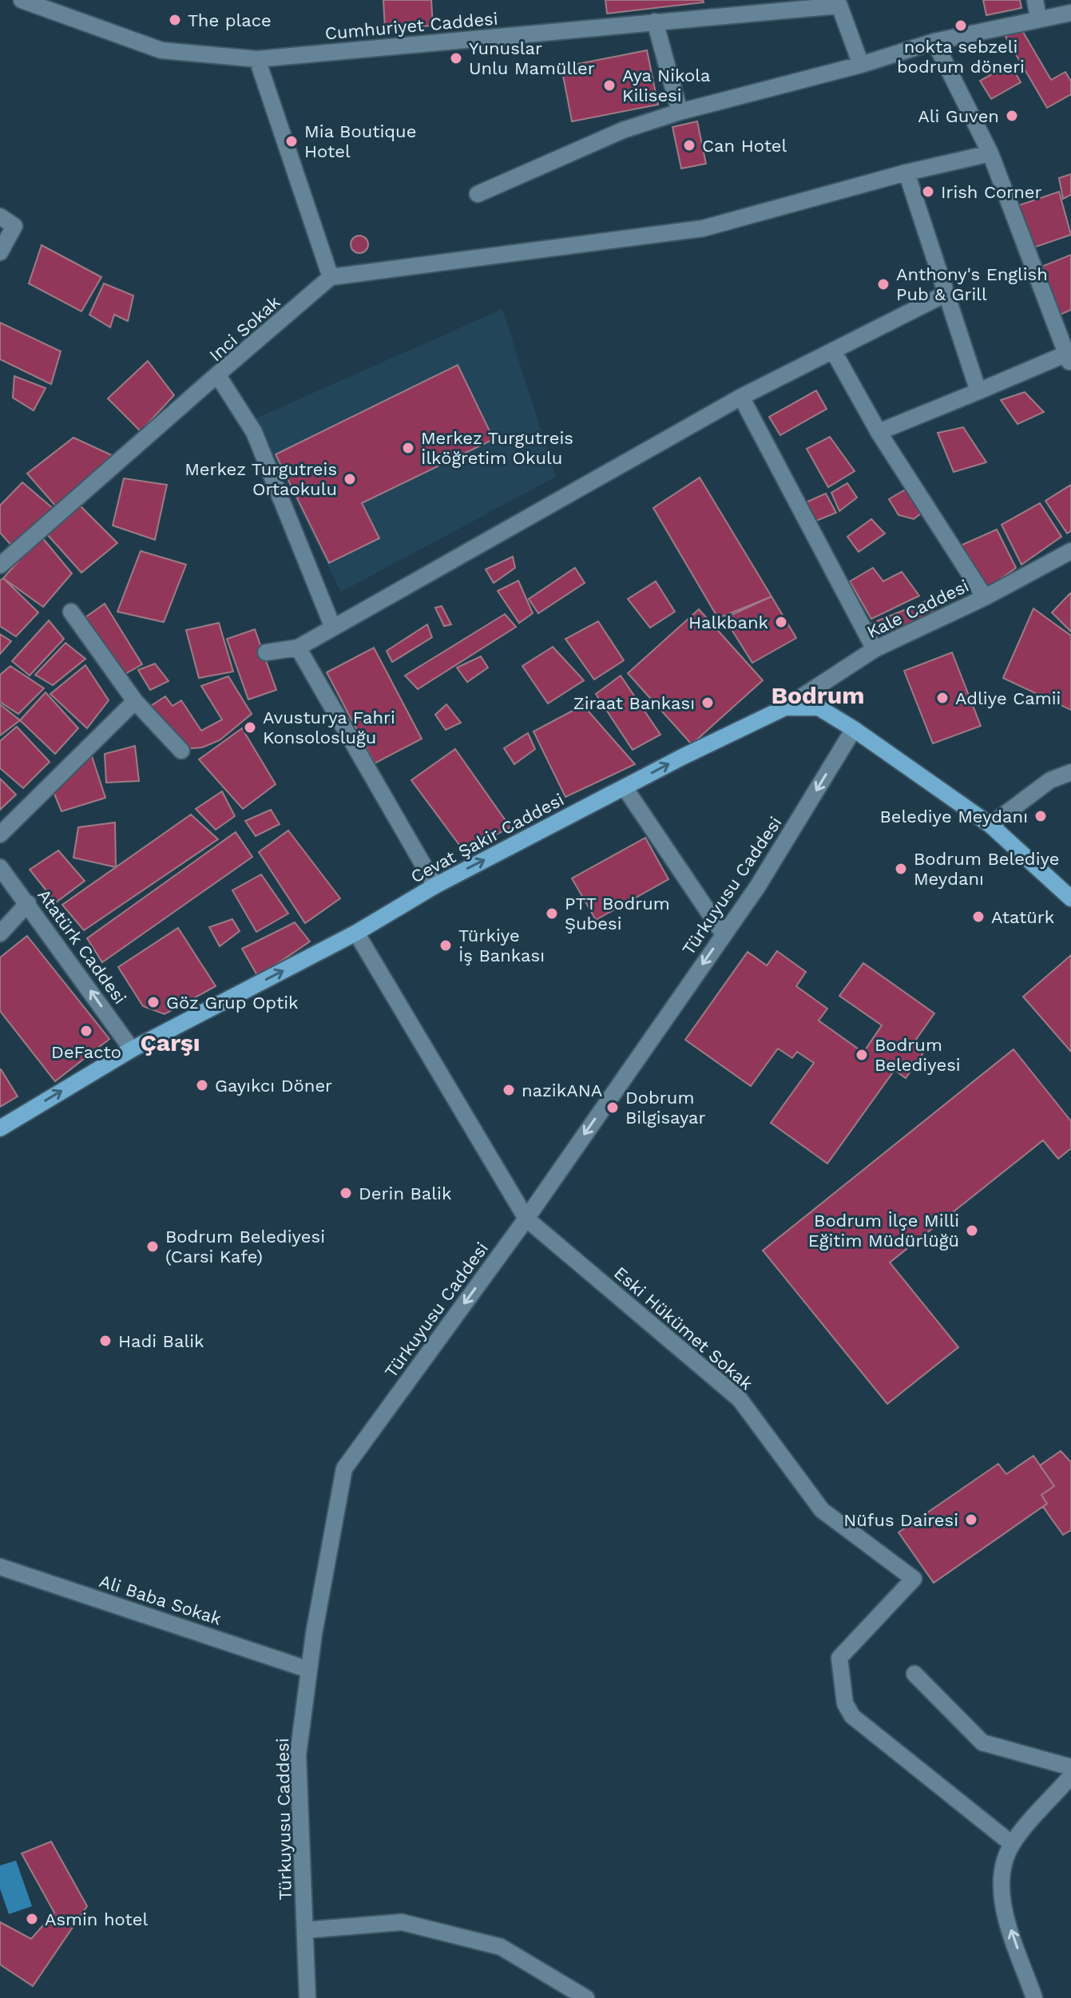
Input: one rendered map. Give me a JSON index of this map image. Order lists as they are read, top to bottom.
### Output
{
  "streets": {
    "main road": ["Cevat Şakir Caddesi"],
    "street": [
      "Cumhuriyet Caddesi",
      "Inci Sokak",
      "Kale Caddesi",
      "Türkuyusu Caddesi",
      "Atatürk Caddesi",
      "Eski Hükümet Sokak",
      "Ali Baba Sokak"
    ]
  },
  "crossings": [
    ["Kale Caddesi", "Cevat Şakir Caddesi"],
    ["Cevat Şakir Caddesi", "Türkuyusu Caddesi"],
    ["Cevat Şakir Caddesi", "Atatürk Caddesi"],
    ["Cevat Şakir Caddesi", "Eski Hükümet Sokak"],
    ["Türkuyusu Caddesi", "Eski Hükümet Sokak"],
    ["Türkuyusu Caddesi", "Ali Baba Sokak"]
  ],
  "one_way": ["Cevat Şakir Caddesi", "Türkuyusu Caddesi", "Atatürk Caddesi"],
  "districts": ["Bodrum", "Çarşı"],
  "places": [
    "The place",
    "nokta sebzeli bodrum döneri",
    "Yunuslar Unlu Mamüller",
    "Aya Nikola Kilisesi",
    "Ali Guven",
    "Mia Boutique Hotel",
    "Can Hotel",
    "Irish Corner",
    "Anthony's English Pub & Grill",
    "Merkez Turgutreis İlköğretim Okulu",
    "Merkez Turgutreis Ortaokulu",
    "Halkbank",
    "Adliye Camii",
    "Ziraat Bankası",
    "Avusturya Fahri Konsolosluğu",
    "Belediye Meydanı",
    "Bodrum Belediye Meydanı",
    "PTT Bodrum Şubesi",
    "Atatürk",
    "Türkiye İş Bankası",
    "Göz Grup Optik",
    "DeFacto",
    "Bodrum Belediyesi",
    "Gayıkcı Döner",
    "nazikANA",
    "Dobrum Bilgisayar",
    "Derin Balik",
    "Bodrum İlçe Milli Eğitim Müdürlüğü",
    "Bodrum Belediyesi (Carsi Kafe)",
    "Hadi Balik",
    "Nüfus Dairesi",
    "Asmin hotel"
  ]
}
